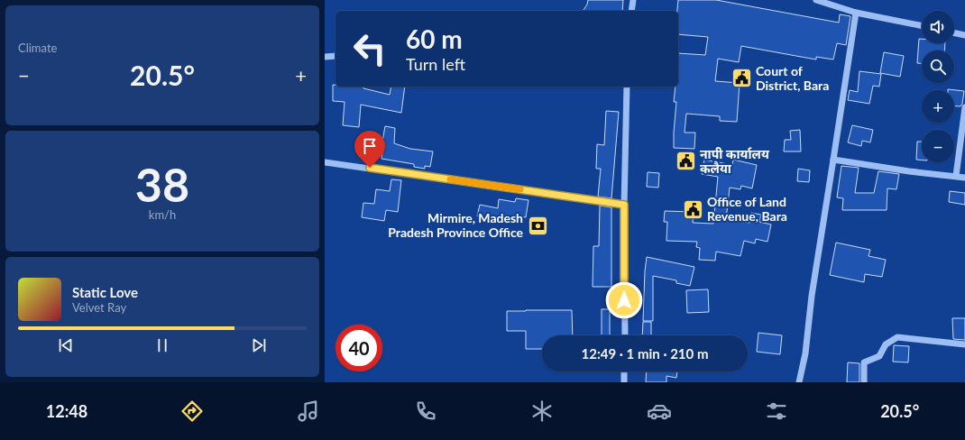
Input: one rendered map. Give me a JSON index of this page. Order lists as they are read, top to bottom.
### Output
{
  "places": {
    "public building": ["Court of District, Bara", "नापी कार्यालय कलैया", "Office of Land Revenue, Bara"],
    "bank": ["Mirmire, Madesh Pradesh Province Office"]
  },
  "page": {
    "tile": [
      "Climate",
      ["38", "km/h"]
    ],
    "map_buttons": ["+", "−"],
    "turn": ["60 m", "Turn left"],
    "heat": ["−", "20.5°", "+"],
    "song": ["Static Love", "Velvet Ray"],
    "limit": "40",
    "trip": "12:49 · 1 min · 210 m",
    "tabs": ["12:48", "20.5°"]
  }
}
